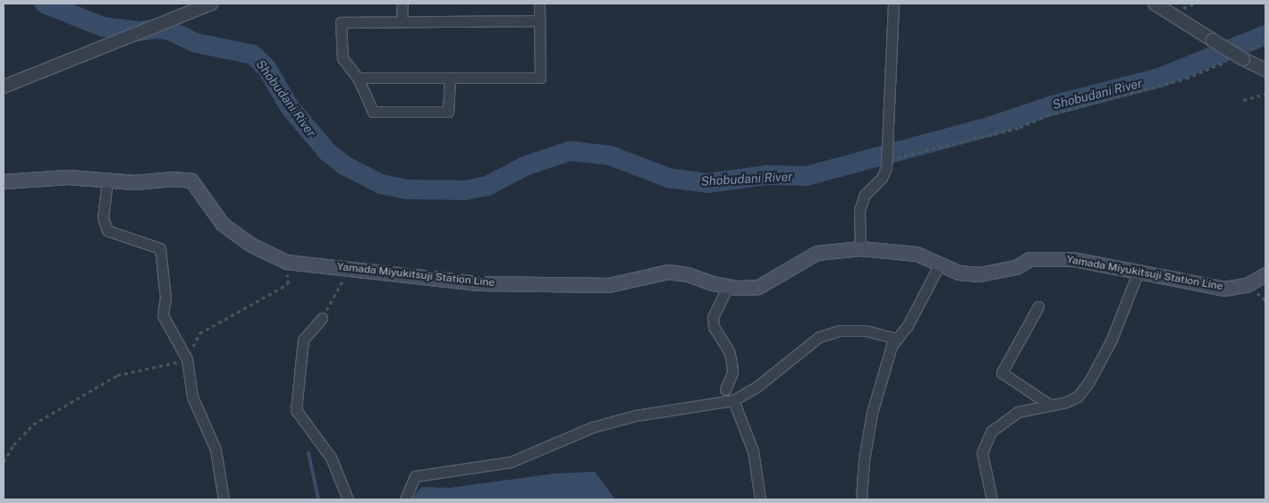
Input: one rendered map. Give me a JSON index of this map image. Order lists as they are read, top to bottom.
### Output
{
  "streets": {
    "main road": ["Yamada Miyukitsuji Station Line"]
  },
  "water": ["Shobudani River"]
}
